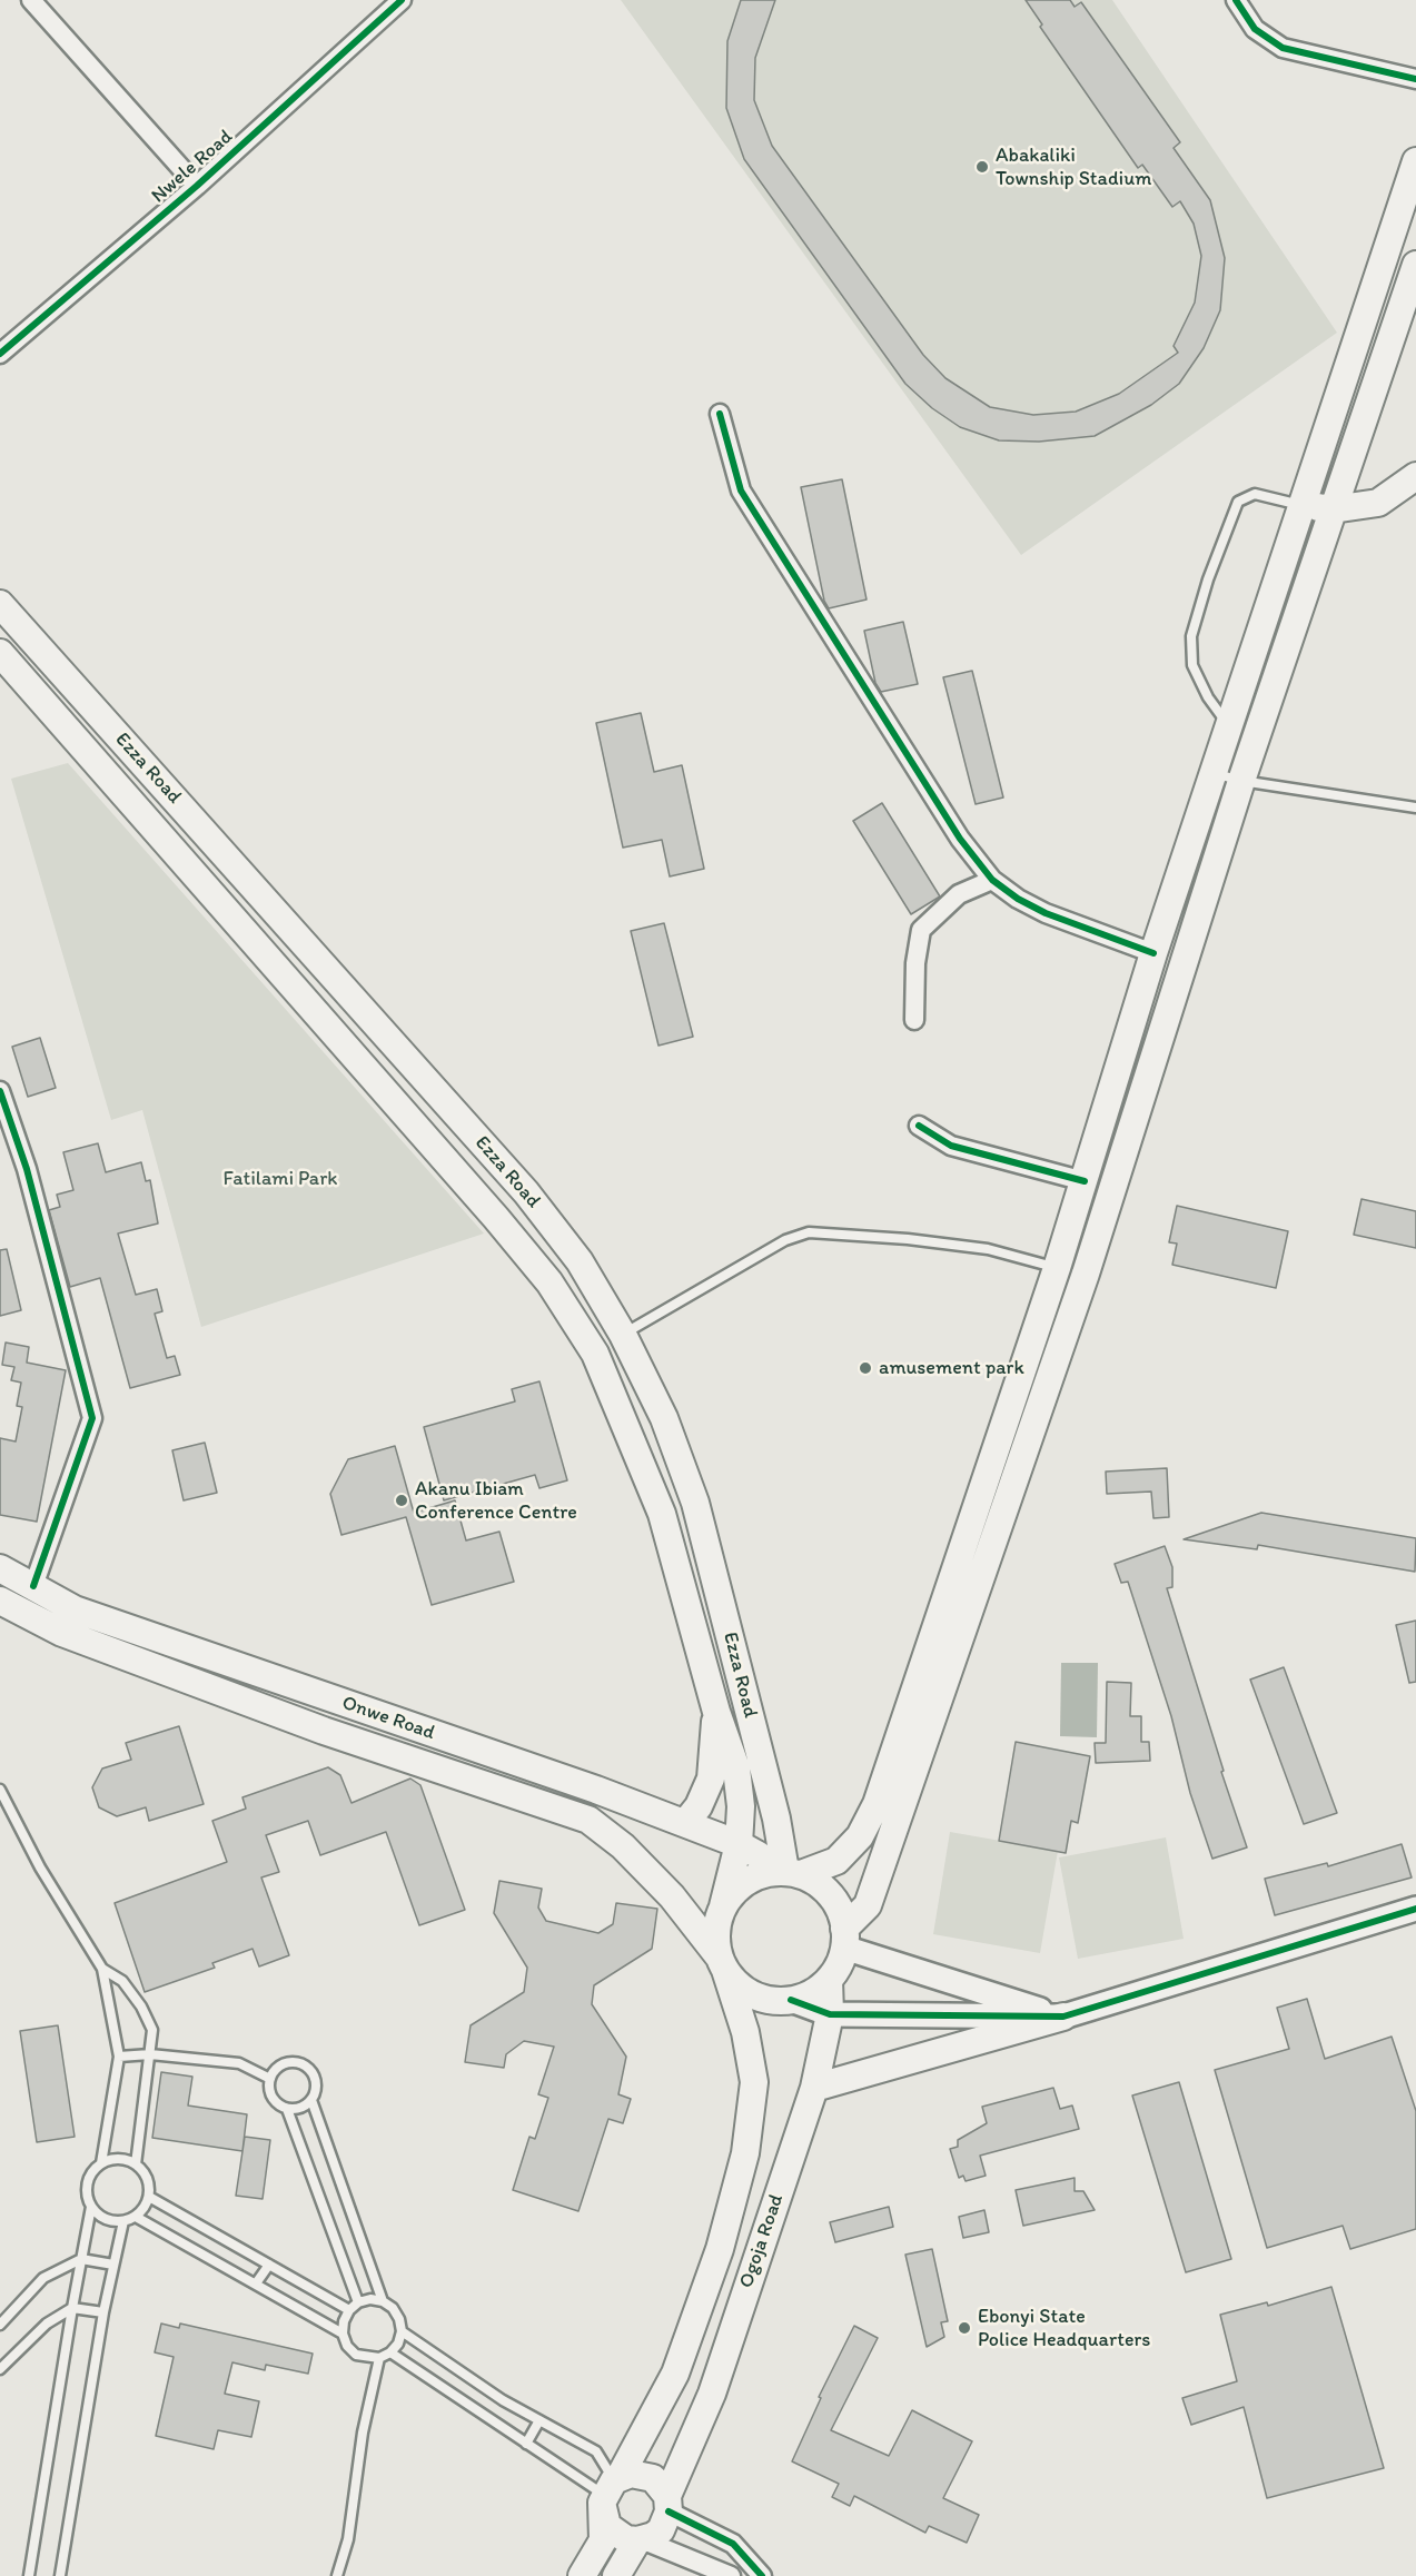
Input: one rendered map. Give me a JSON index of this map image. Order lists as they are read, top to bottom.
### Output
{
  "streets": {
    "main road": ["Ezza Road", "Onwe Road", "Ogoja Road"],
    "street": ["Nwele Road"]
  },
  "crossings": [
    ["Ezza Road", "Onwe Road"],
    ["Ezza Road", "Ogoja Road"],
    ["Onwe Road", "Ogoja Road"]
  ],
  "parks": ["Fatilami Park"],
  "places": [
    "Abakaliki Township Stadium",
    "amusement park",
    "Akanu Ibiam Conference Centre",
    "Ebonyi State Police Headquarters"
  ]
}
